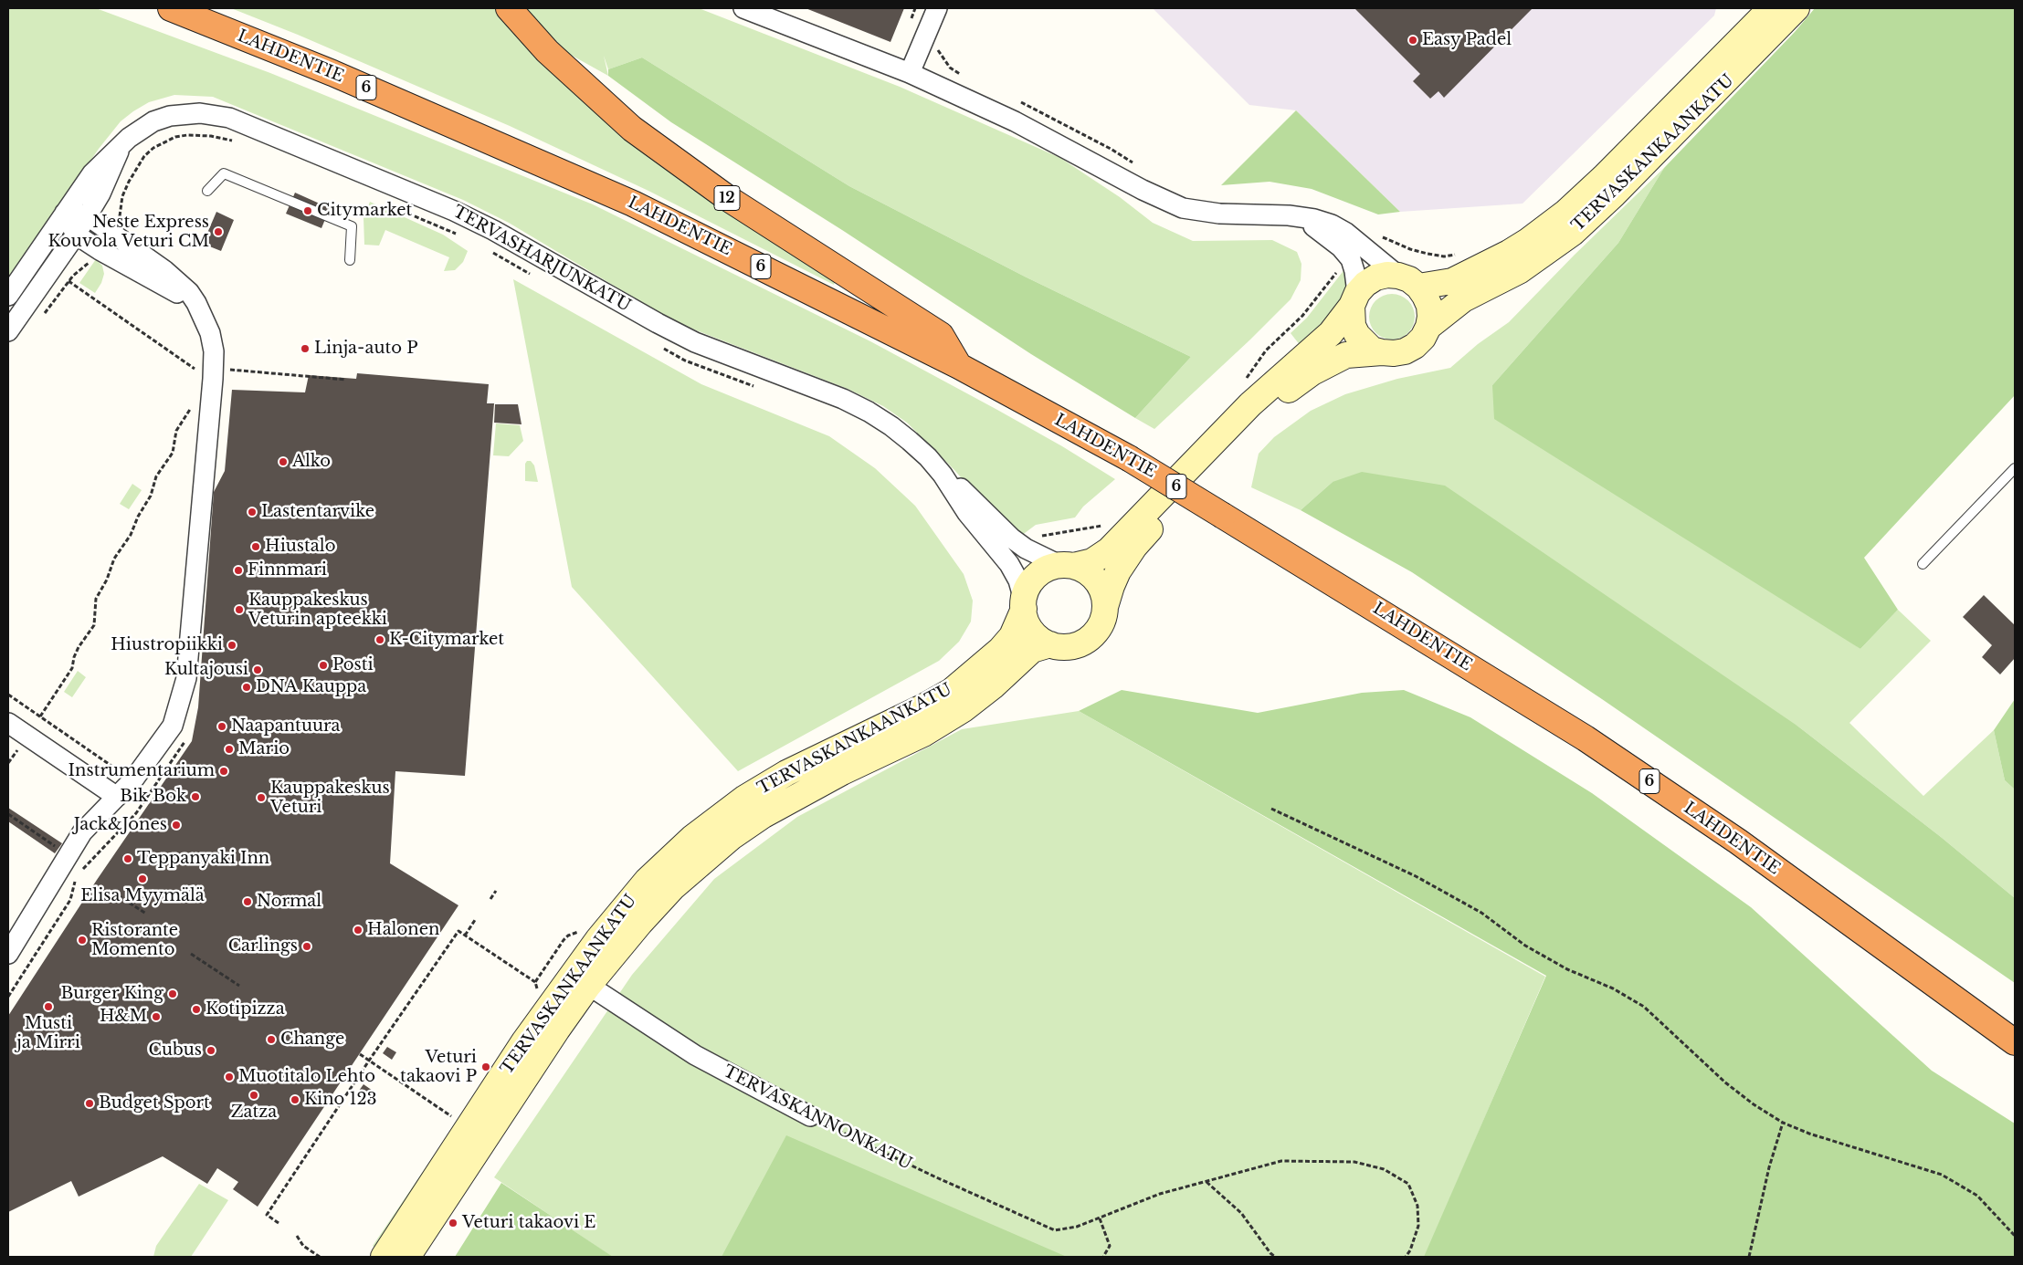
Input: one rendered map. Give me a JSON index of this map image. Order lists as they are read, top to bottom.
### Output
{
  "streets": {
    "highway": ["LAHDENTIE", "6", "12"],
    "street": ["TERVASKANKAANKATU", "TERVASHARJUNKATU", "TERVASKANNONKATU"]
  },
  "crossings": [
    ["LAHDENTIE", "12"],
    ["TERVASKANKAANKATU", "TERVASHARJUNKATU"],
    ["TERVASKANKAANKATU", "TERVASKANNONKATU"]
  ],
  "places": [
    "Easy Padel",
    "Citymarket",
    "Neste Express Kouvola Veturi CM",
    "Linja-auto P",
    "Alko",
    "Lastentarvike",
    "Hiustalo",
    "Finnmari",
    "Kauppakeskus Veturin apteekki",
    "K-Citymarket",
    "Hiustropiikki",
    "Posti",
    "Kultajousi",
    "DNA Kauppa",
    "Naapantuura",
    "Mario",
    "Instrumentarium",
    "Bik Bok",
    "Kauppakeskus Veturi",
    "Jack&Jones",
    "Teppanyaki Inn",
    "Elisa Myymälä",
    "Normal",
    "Halonen",
    "Ristorante Momento",
    "Carlings",
    "Burger King",
    "Musti ja Mirri",
    "Kotipizza",
    "H&M",
    "Change",
    "Cubus",
    "Veturi takaovi P",
    "Muotitalo Lehto",
    "Zatza",
    "Kino 123",
    "Budget Sport",
    "Veturi takaovi E"
  ]
}
